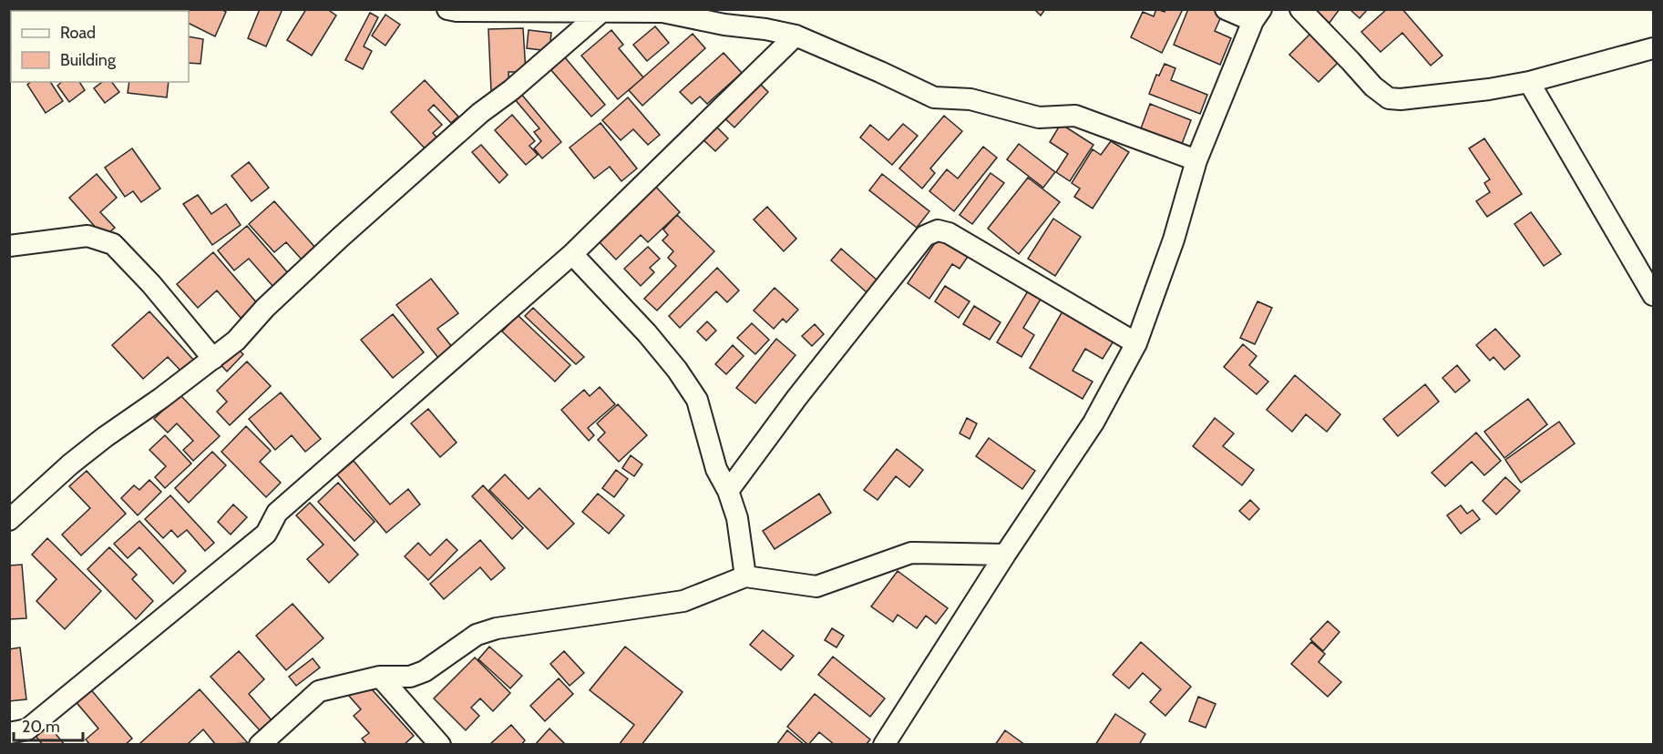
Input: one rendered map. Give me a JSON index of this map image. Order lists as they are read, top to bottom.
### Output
{
  "legend": ["Road", "Building"],
  "scale_bar": "20 m"
}
